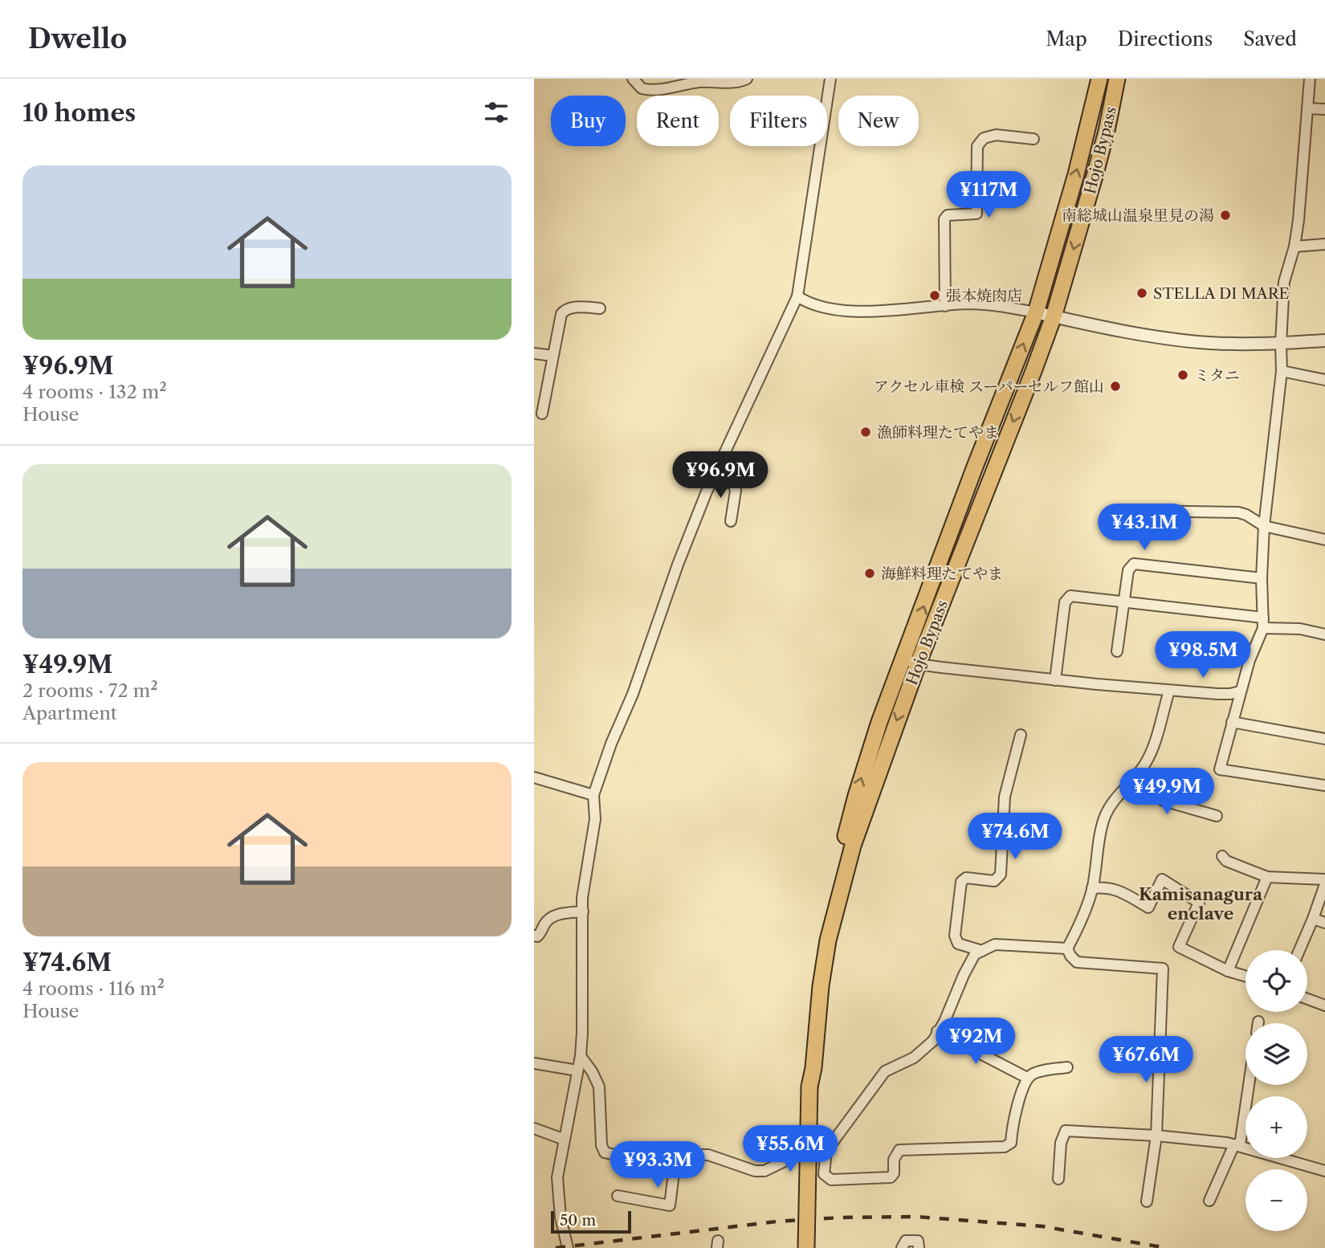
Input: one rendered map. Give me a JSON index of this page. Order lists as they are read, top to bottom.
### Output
{
  "streets": {
    "highway": ["Hojo Bypass"]
  },
  "districts": ["Kamisanagura enclave"],
  "places": [
    "南総城山温泉里見の湯",
    "STELLA DI MARE",
    "張本焼肉店",
    "ミタニ",
    "アクセル車検 スーパーセルフ館山",
    "漁師料理たてやま",
    "海鮮料理たてやま"
  ],
  "scale_bar": "50 m",
  "page": {
    "header": "Dwello",
    "nav": ["Map", "Directions", "Saved"],
    "heading": "10 homes",
    "chip": [
      "Buy",
      "Rent",
      "Filters",
      "New"
    ],
    "list": [
      {
        "name": "¥96.9M",
        "note": "4 rooms · 132 m² · House"
      },
      {
        "name": "¥49.9M",
        "note": "2 rooms · 72 m² · Apartment"
      },
      {
        "name": "¥74.6M",
        "note": "4 rooms · 116 m² · House"
      }
    ],
    "price": [
      "¥117M",
      "¥96.9M",
      "¥43.1M",
      "¥98.5M",
      "¥49.9M",
      "¥74.6M",
      "¥92M",
      "¥67.6M",
      "¥55.6M",
      "¥93.3M"
    ],
    "map_buttons": ["+", "−"],
    "scale": "50 m"
  }
}
